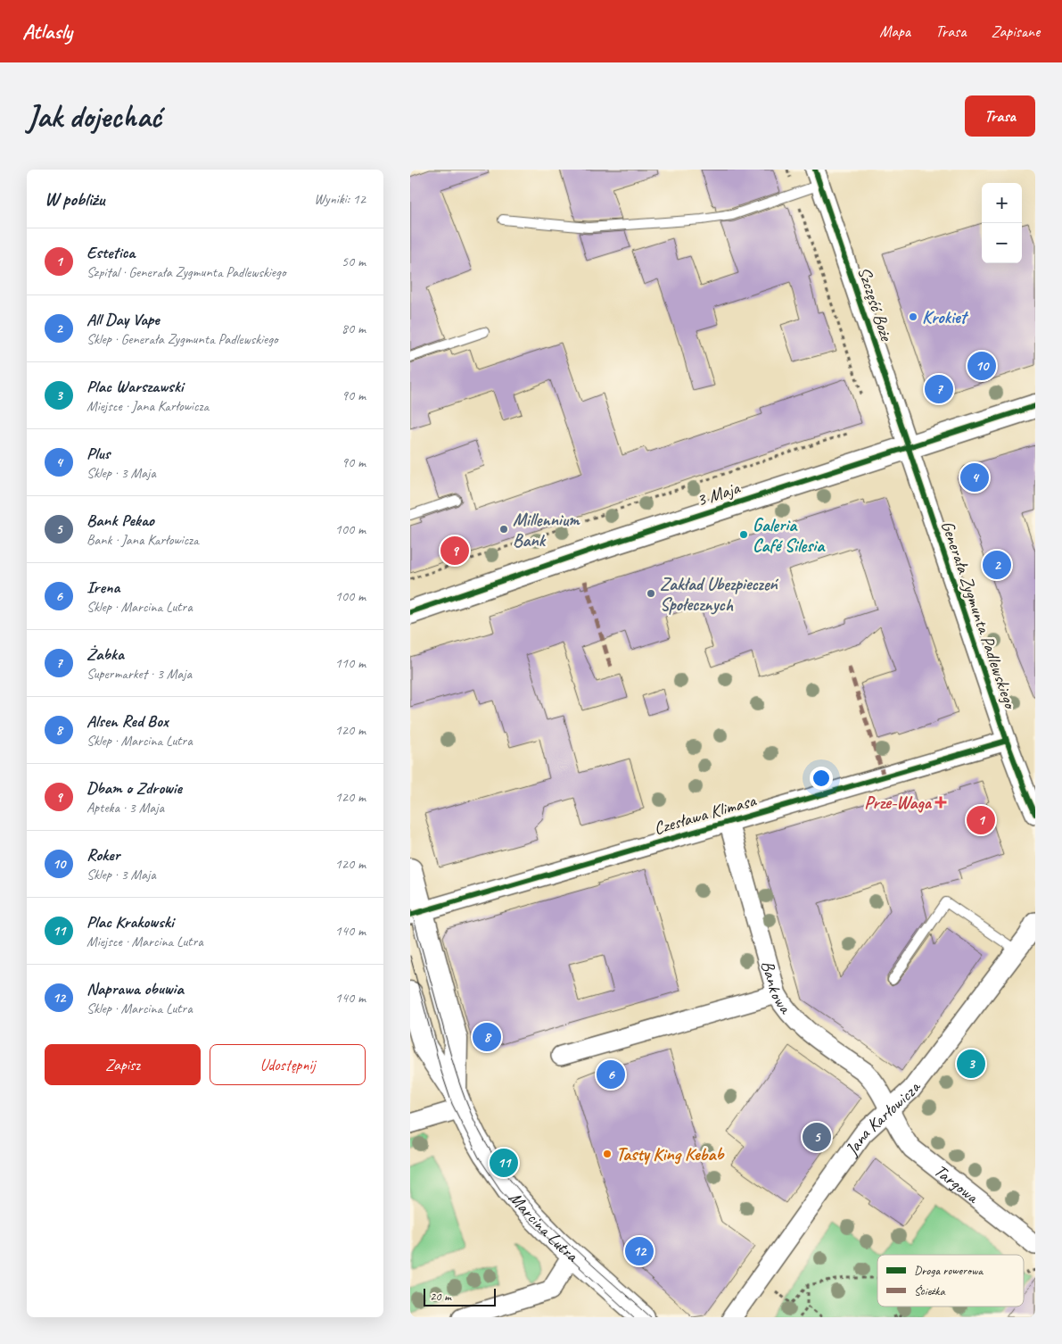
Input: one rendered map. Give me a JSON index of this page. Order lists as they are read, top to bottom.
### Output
{
  "streets": {
    "street": [
      "Szczęść Boże",
      "3 Maja",
      "Generała Zygmunta Padlewskiego",
      "Czesława Klimasa",
      "Bankowa",
      "Jana Karłowicza",
      "Targowa",
      "Marcina Lutra"
    ]
  },
  "crossings": [
    ["Szczęść Boże", "3 Maja"],
    ["Szczęść Boże", "Generała Zygmunta Padlewskiego"],
    ["3 Maja", "Generała Zygmunta Padlewskiego"],
    ["Generała Zygmunta Padlewskiego", "Czesława Klimasa"],
    ["Czesława Klimasa", "Bankowa"],
    ["Czesława Klimasa", "Marcina Lutra"],
    ["Bankowa", "Jana Karłowicza"],
    ["Bankowa", "Targowa"],
    ["Jana Karłowicza", "Targowa"]
  ],
  "places": {
    "other": [
      "Krokiet",
      "Millennium Bank",
      "Galeria Café Silesia",
      "Zakład Ubezpieczeń Społecznych",
      "Tasty King Kebab"
    ],
    "health": ["Prze-Waga"]
  },
  "legend": ["Droga rowerowa", "Ścieżka"],
  "scale_bar": "20 m",
  "page": {
    "header": "Atlasly",
    "nav": ["Mapa", "Trasa", "Zapisane"],
    "buttons": [
      "Trasa",
      ["Zapisz", "Udostępnij"]
    ],
    "title": "Jak dojechać",
    "heading": ["W pobliżu", "Wyniki: 12"],
    "map_buttons": ["+", "−"],
    "list": [
      {
        "mark": "1",
        "name": "Estetica",
        "note": "Szpital · Generała Zygmunta Padlewskiego",
        "value": "50 m"
      },
      {
        "mark": "2",
        "name": "All Day Vape",
        "note": "Sklep · Generała Zygmunta Padlewskiego",
        "value": "80 m"
      },
      {
        "mark": "3",
        "name": "Plac Warszawski",
        "note": "Miejsce · Jana Karłowicza",
        "value": "90 m"
      },
      {
        "mark": "4",
        "name": "Plus",
        "note": "Sklep · 3 Maja",
        "value": "90 m"
      },
      {
        "mark": "5",
        "name": "Bank Pekao",
        "note": "Bank · Jana Karłowicza",
        "value": "100 m"
      },
      {
        "mark": "6",
        "name": "Irena",
        "note": "Sklep · Marcina Lutra",
        "value": "100 m"
      },
      {
        "mark": "7",
        "name": "Żabka",
        "note": "Supermarket · 3 Maja",
        "value": "110 m"
      },
      {
        "mark": "8",
        "name": "Alsen Red Box",
        "note": "Sklep · Marcina Lutra",
        "value": "120 m"
      },
      {
        "mark": "9",
        "name": "Dbam o Zdrowie",
        "note": "Apteka · 3 Maja",
        "value": "120 m"
      },
      {
        "mark": "10",
        "name": "Roker",
        "note": "Sklep · 3 Maja",
        "value": "120 m"
      },
      {
        "mark": "11",
        "name": "Plac Krakowski",
        "note": "Miejsce · Marcina Lutra",
        "value": "140 m"
      },
      {
        "mark": "12",
        "name": "Naprawa obuwia",
        "note": "Sklep · Marcina Lutra",
        "value": "140 m"
      }
    ],
    "pins": [
      "10",
      "7",
      "4",
      "9",
      "2",
      "1",
      "8",
      "3",
      "6",
      "5",
      "11",
      "12"
    ],
    "scale": "20 m"
  }
}
